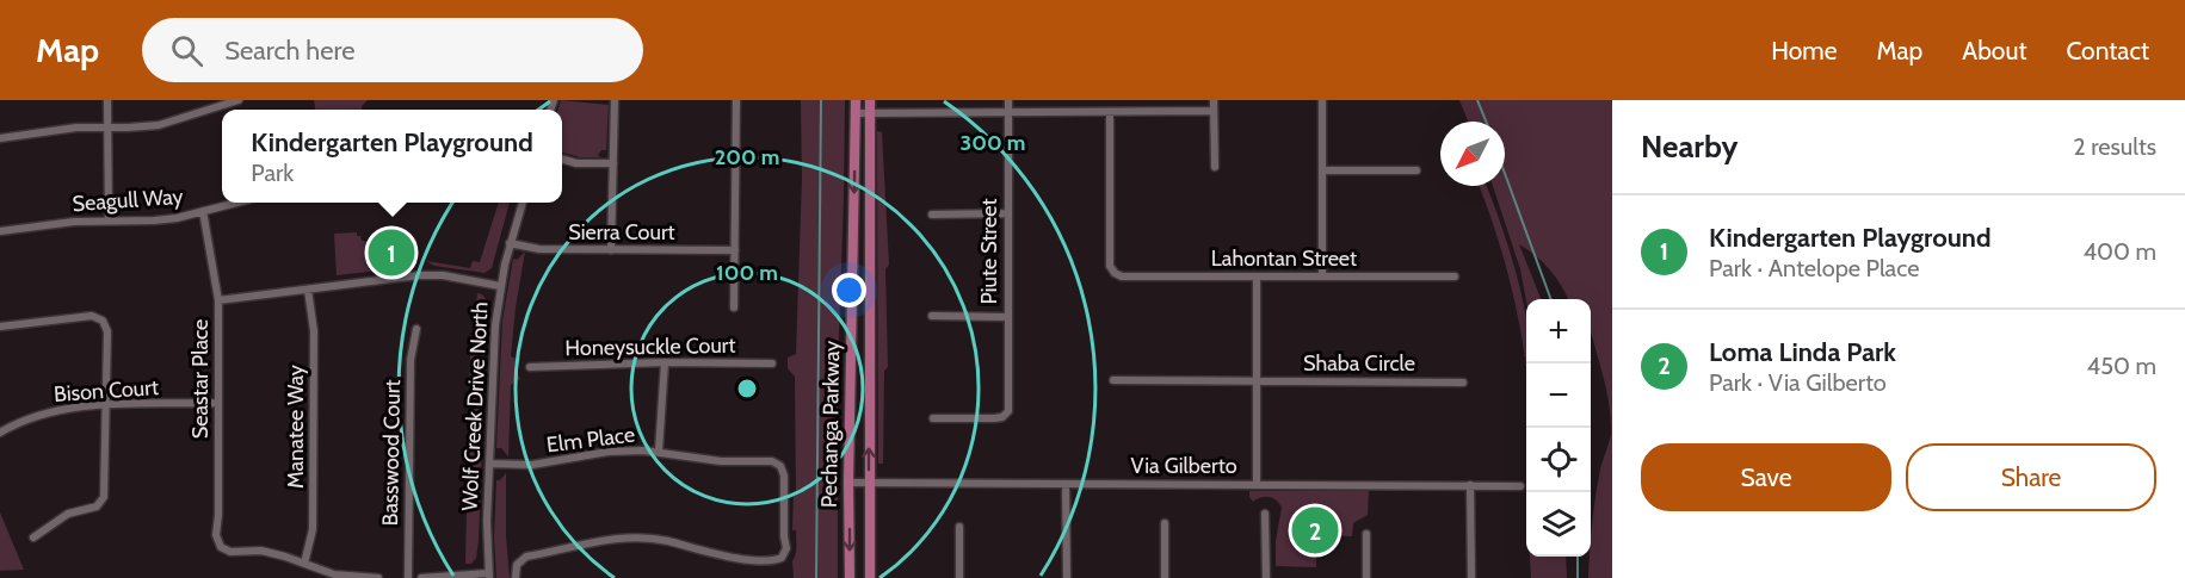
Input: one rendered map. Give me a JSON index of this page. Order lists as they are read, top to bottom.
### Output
{
  "streets": {
    "main road": ["Pechanga Parkway"],
    "street": [
      "Seagull Way",
      "Sierra Court",
      "Piute Street",
      "Lahontan Street",
      "Honeysuckle Court",
      "Shaba Circle",
      "Seastar Place",
      "Bison Court",
      "Wolf Creek Drive North",
      "Manatee Way",
      "Elm Place",
      "Basswood Court",
      "Via Gilberto"
    ]
  },
  "crossings": [
    ["Seagull Way", "Seastar Place"],
    ["Sierra Court", "Wolf Creek Drive North"],
    ["Seastar Place", "Bison Court"],
    ["Seastar Place", "Manatee Way"],
    ["Wolf Creek Drive North", "Elm Place"],
    ["Pechanga Parkway", "Via Gilberto"]
  ],
  "north": "bottom left",
  "page": {
    "header": "Map",
    "search": "Search here",
    "nav": [
      "Home",
      "Map",
      "About",
      "Contact"
    ],
    "heading": ["Nearby", "2 results"],
    "popup": ["Kindergarten Playground", "Park"],
    "list": [
      {
        "mark": "1",
        "name": "Kindergarten Playground",
        "note": "Park · Antelope Place",
        "value": "400 m"
      },
      {
        "mark": "2",
        "name": "Loma Linda Park",
        "note": "Park · Via Gilberto",
        "value": "450 m"
      }
    ],
    "pins": ["1", "2"],
    "map_buttons": ["+", "−"],
    "buttons": ["Save", "Share"]
  },
  "rings": ["300 m", "200 m", "100 m"]
}
